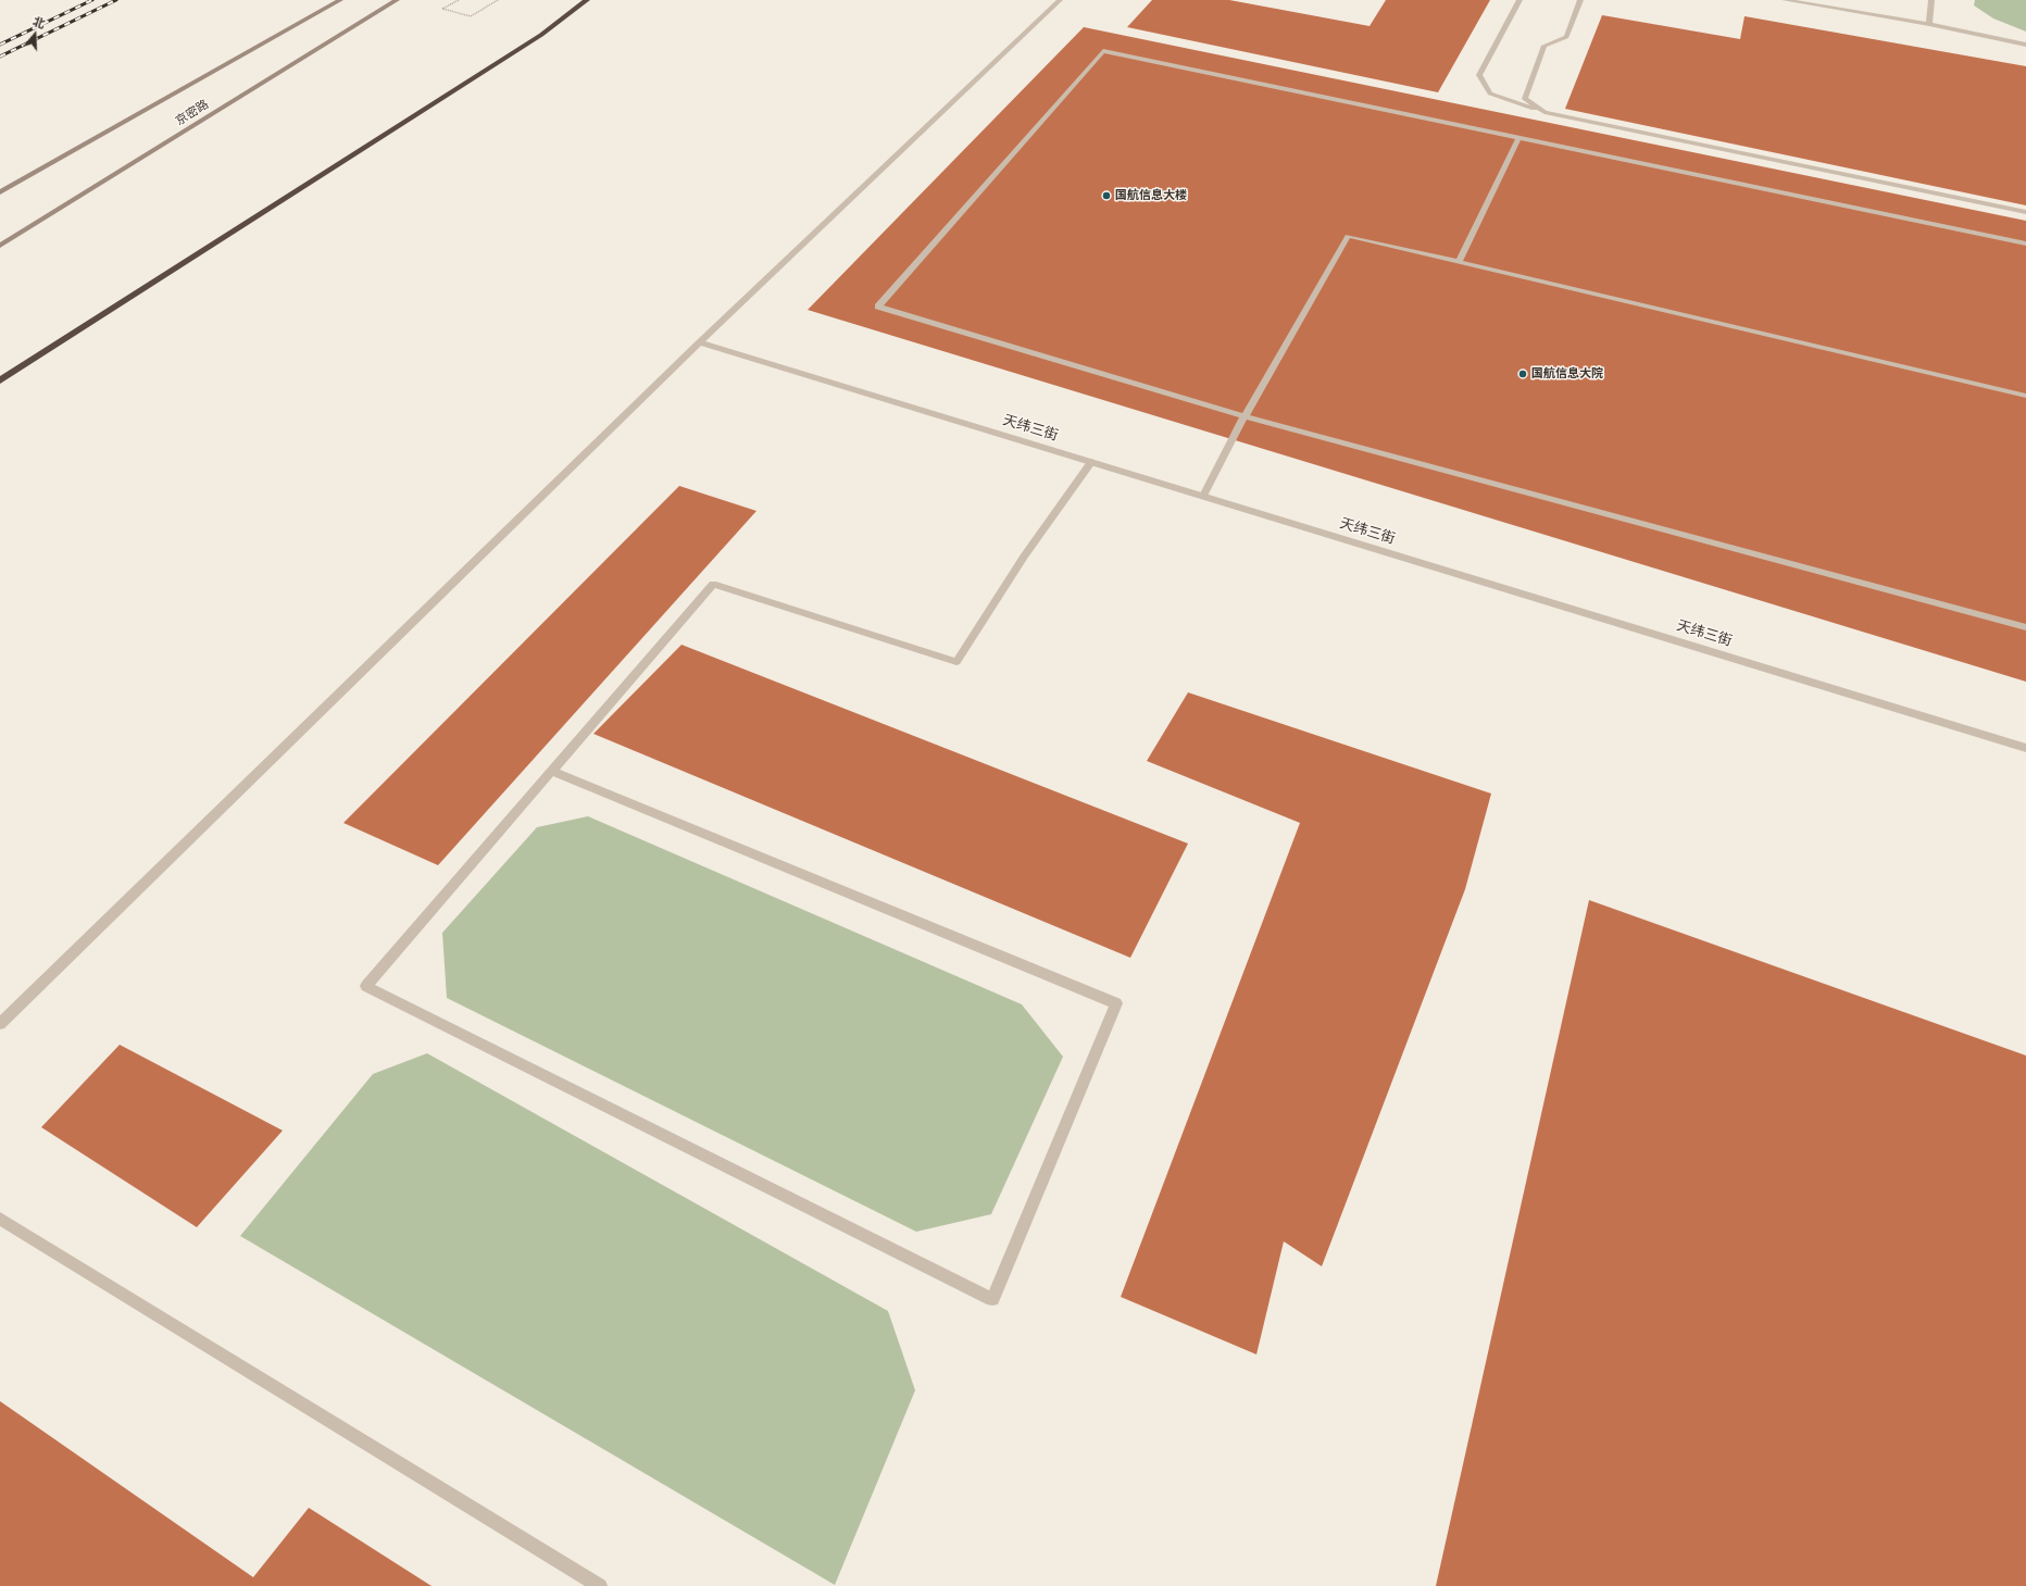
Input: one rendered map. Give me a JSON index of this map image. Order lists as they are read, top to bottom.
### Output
{
  "streets": {
    "main road": ["京密路"],
    "street": ["天纬三街"]
  },
  "places": ["国航信息大楼", "国航信息大院"],
  "north": "top"
}
